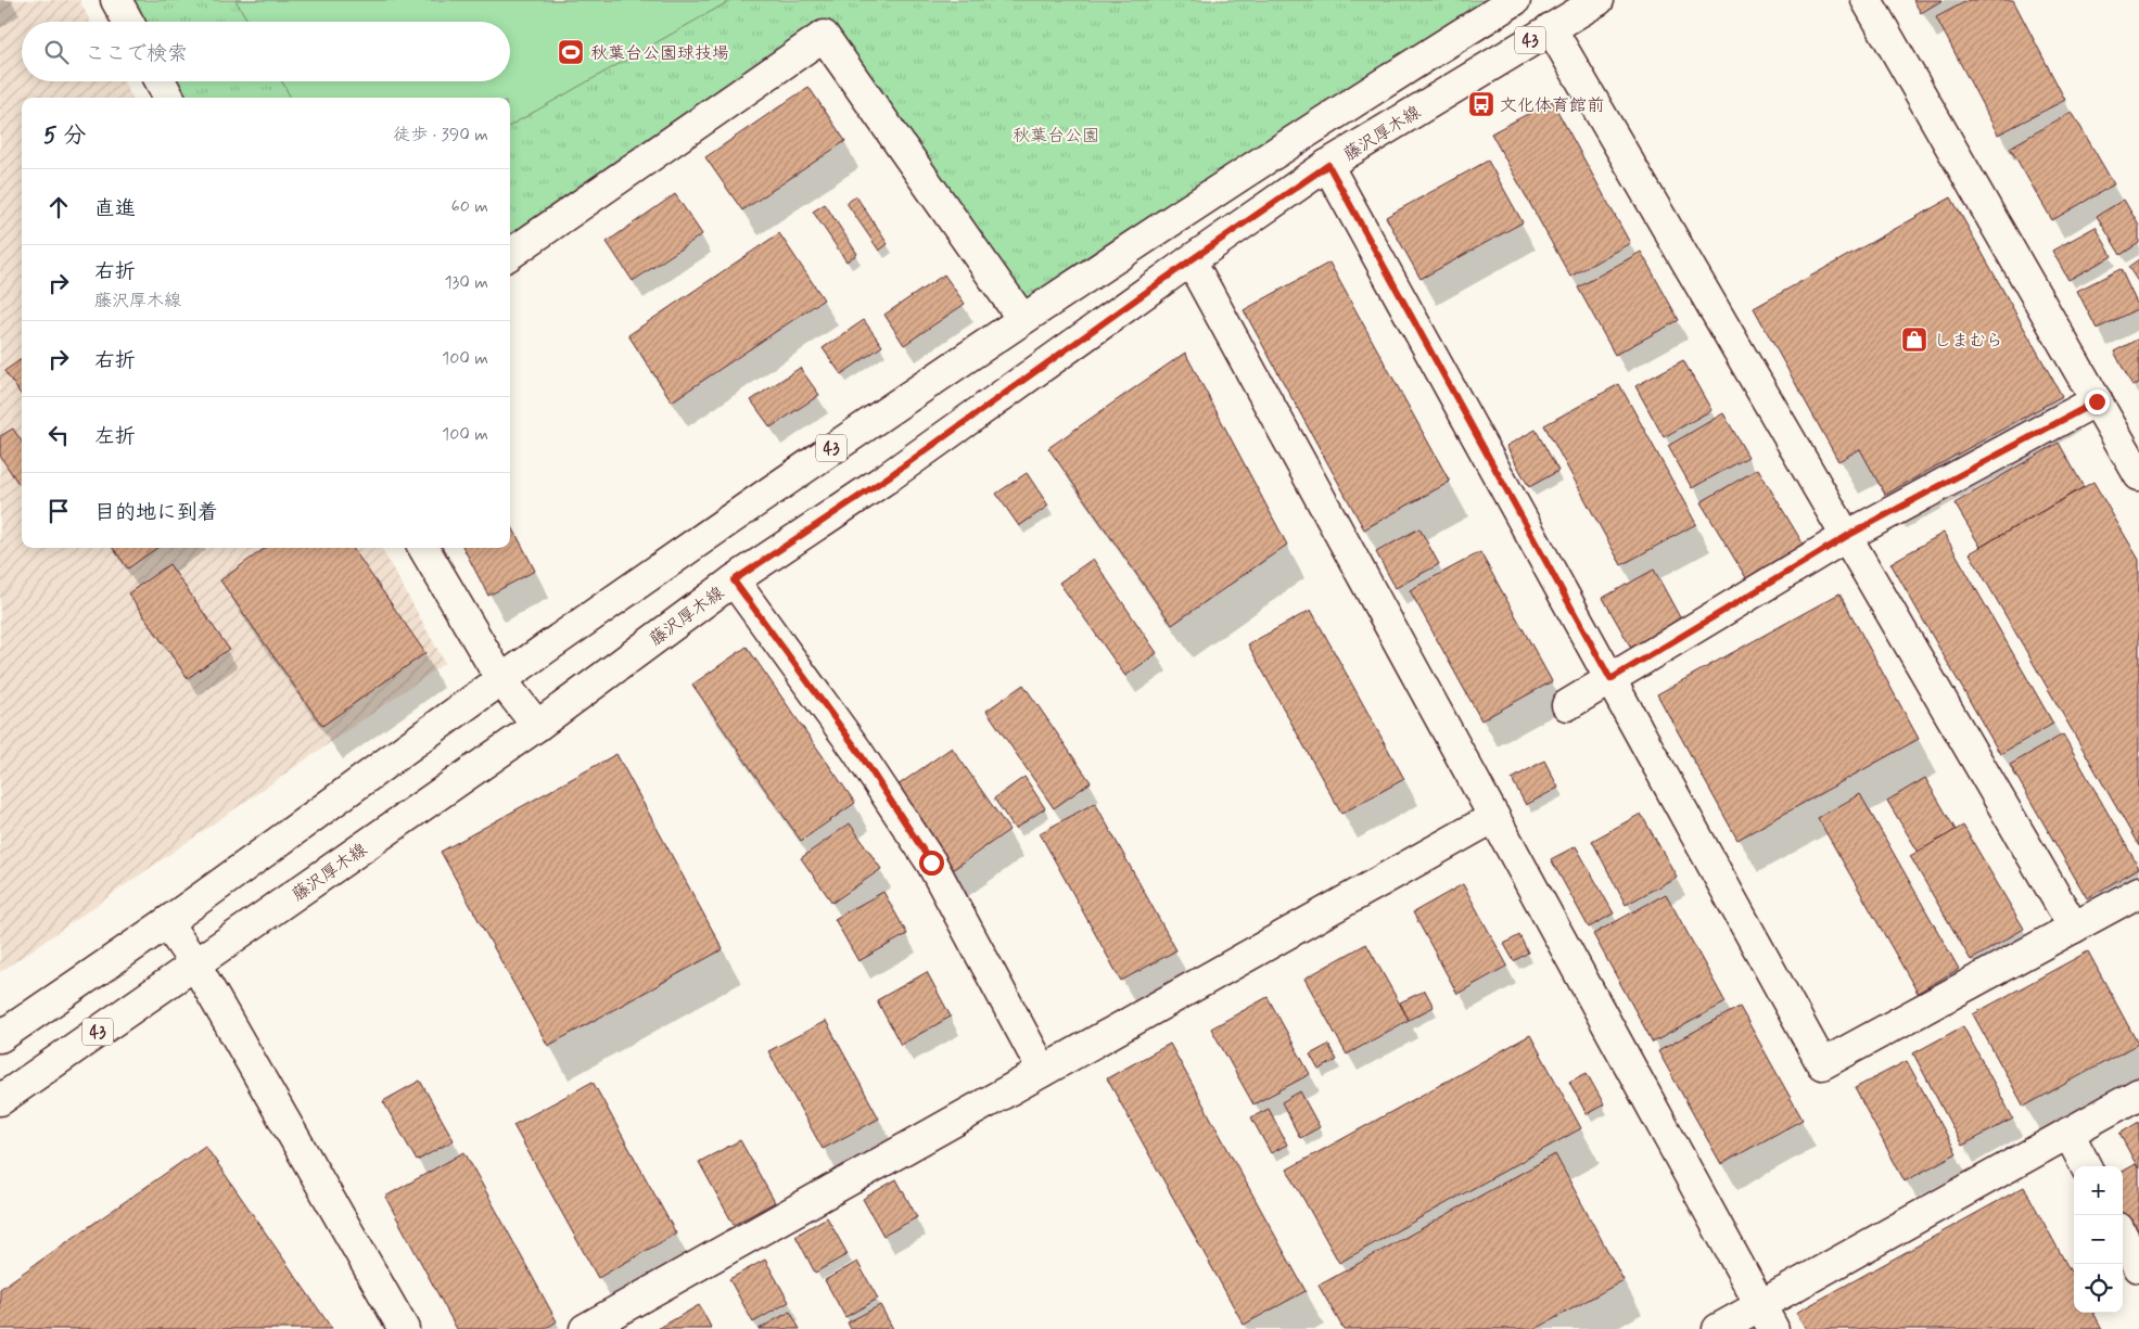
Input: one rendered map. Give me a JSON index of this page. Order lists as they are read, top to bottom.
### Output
{
  "streets": {
    "street": ["43", "藤沢厚木線"]
  },
  "parks": ["秋葉台公園"],
  "places": {
    "sports": ["秋葉台公園球技場"],
    "bus stop": ["文化体育館前"],
    "shop": ["しまむら"]
  },
  "page": {
    "search": "ここで検索",
    "heading": ["5 分", "徒歩 · 390 m"],
    "list": [
      ["直進", "60 m"],
      ["右折", "藤沢厚木線", "130 m"],
      ["右折", "100 m"],
      ["左折", "100 m"],
      "目的地に到着"
    ],
    "map_buttons": ["+", "−"]
  }
}
